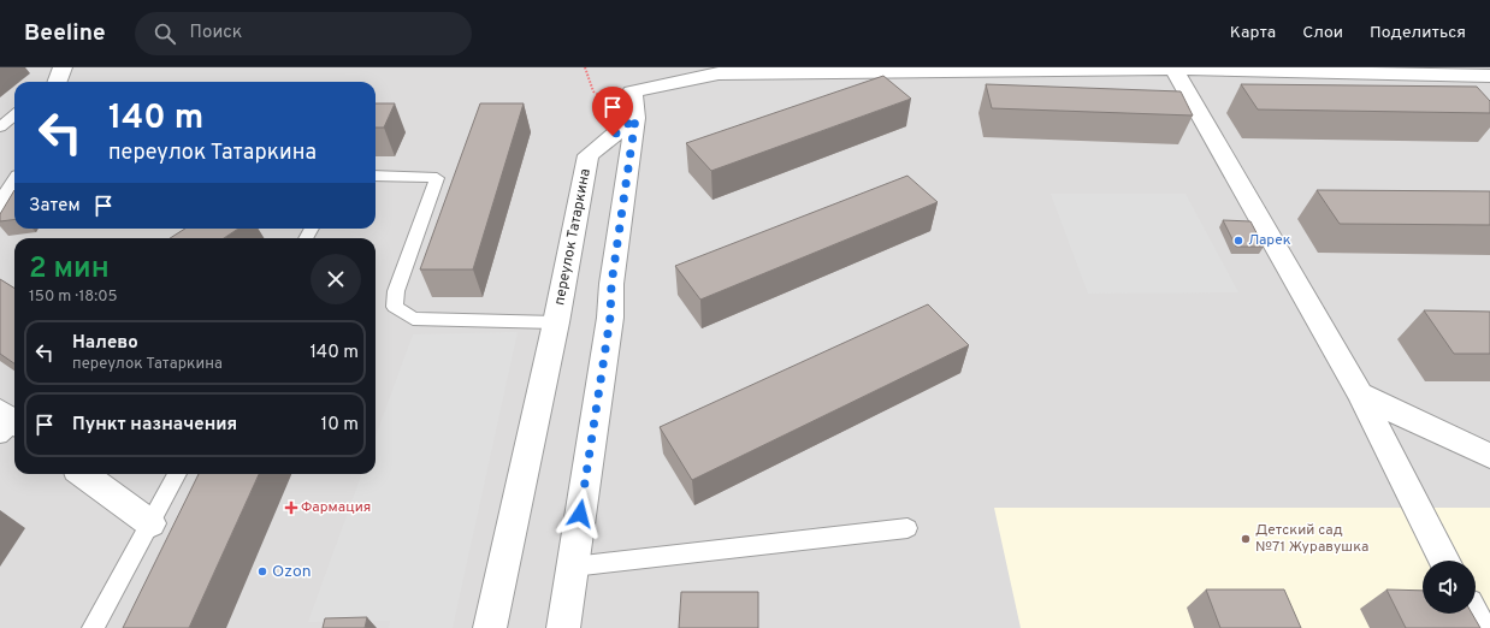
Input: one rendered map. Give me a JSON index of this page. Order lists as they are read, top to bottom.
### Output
{
  "streets": {
    "street": ["переулок Татаркина"]
  },
  "places": {
    "other": ["Ларек", "Детский сад №71 Журавушка", "Ozon"],
    "health": ["Фармация"]
  },
  "page": {
    "header": "Beeline",
    "search": "Поиск",
    "nav": ["Карта", "Слои", "Поделиться"],
    "turn": ["140 m", "переулок Татаркина"],
    "then": "Затем",
    "heading": ["2 мин", "150 m · 18:05"],
    "list": [
      {
        "name": "Налево",
        "note": "переулок Татаркина",
        "value": "140 m"
      },
      {
        "name": "Пункт назначения",
        "value": "10 m"
      }
    ]
  }
}
